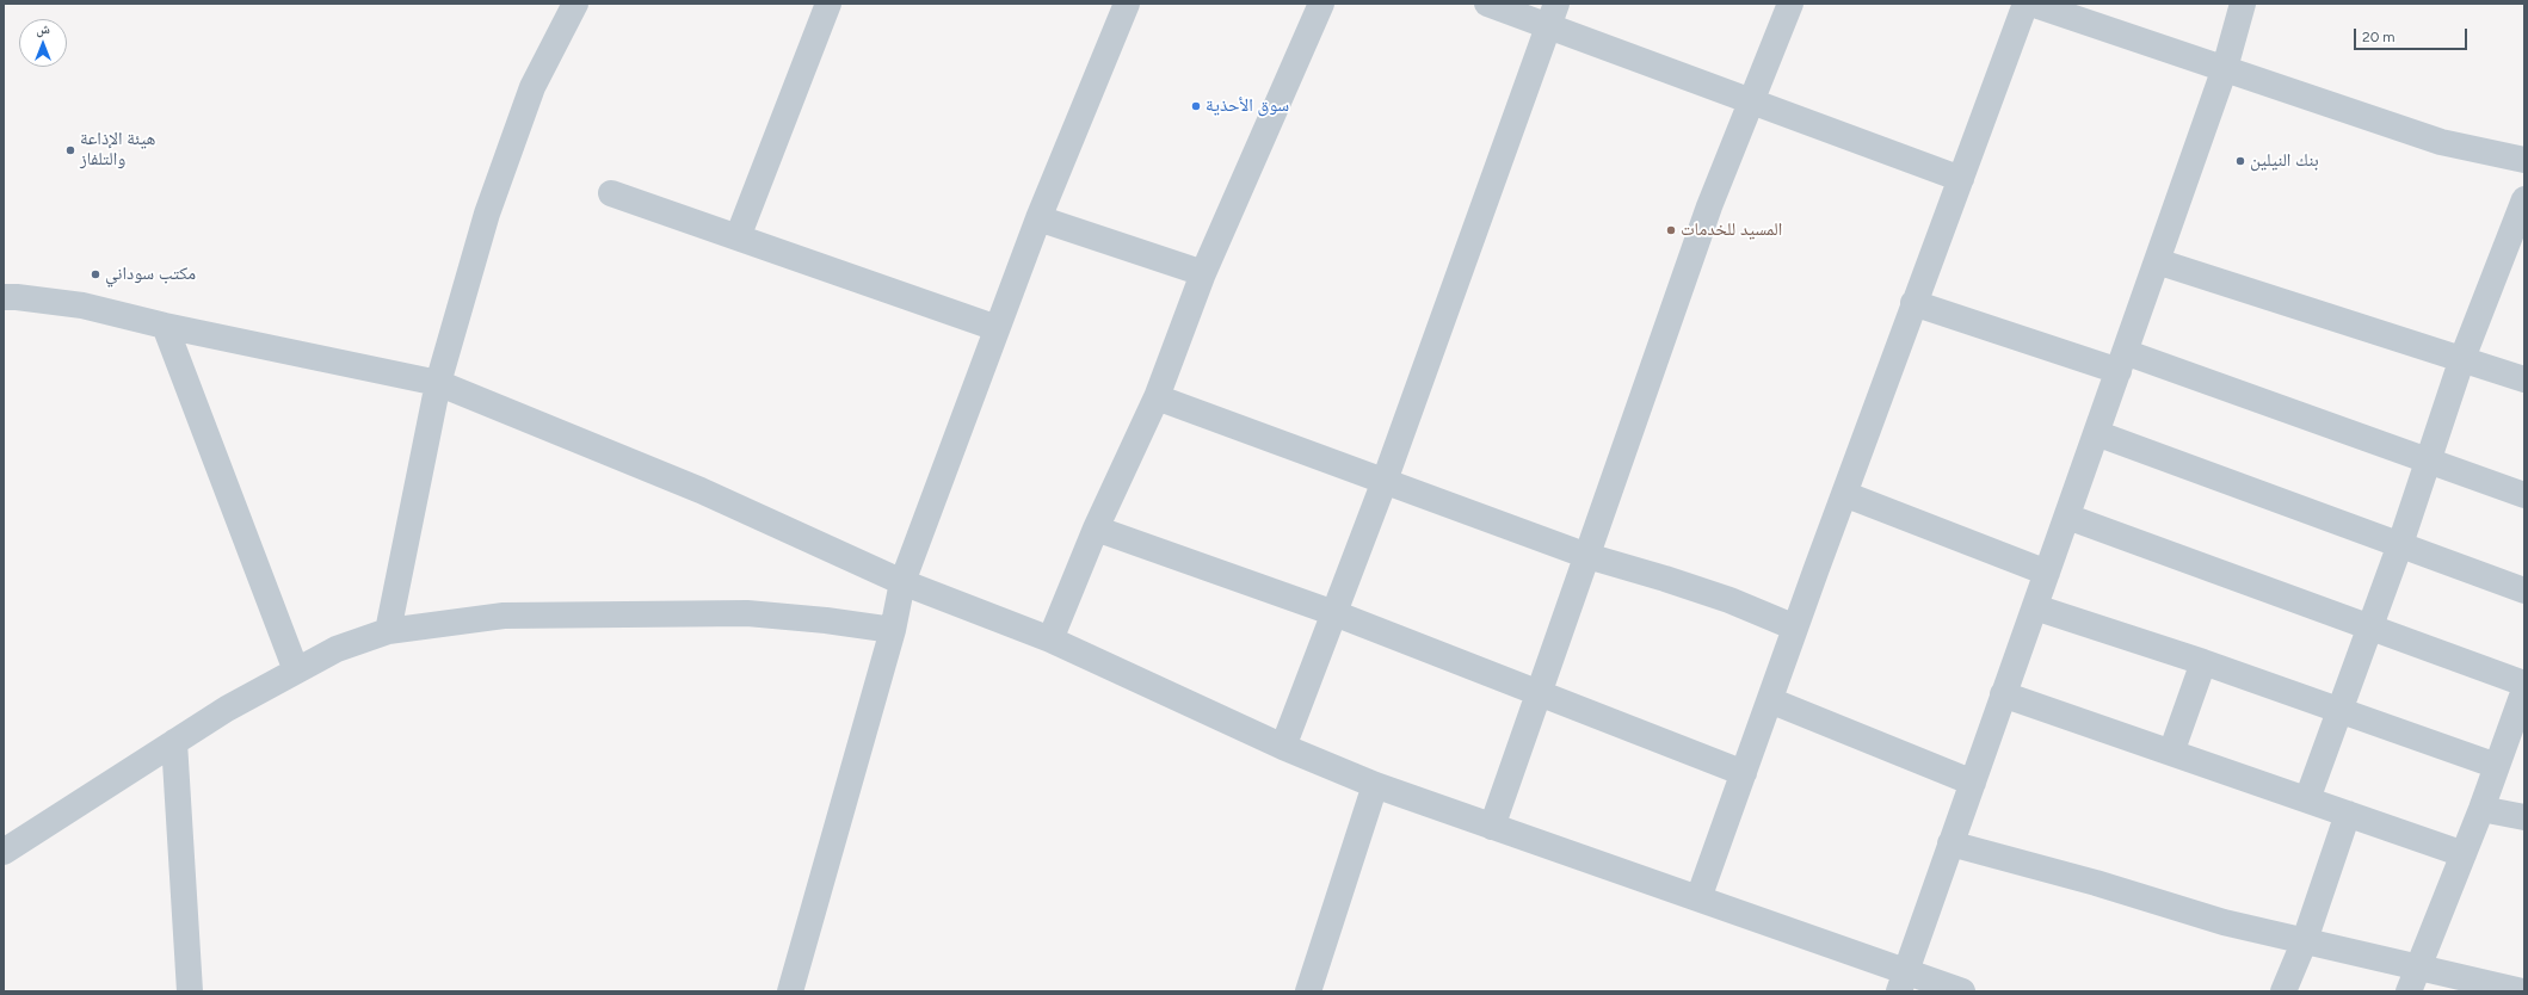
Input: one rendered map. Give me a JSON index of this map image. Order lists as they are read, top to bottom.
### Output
{
  "places": [
    "سوق الأحذية",
    "هيئة الإذاعة والتلفاز",
    "بنك النيلين",
    "المسيد للخدمات",
    "مكتب سوداني"
  ],
  "scale_bar": "20 m",
  "north": "top"
}
